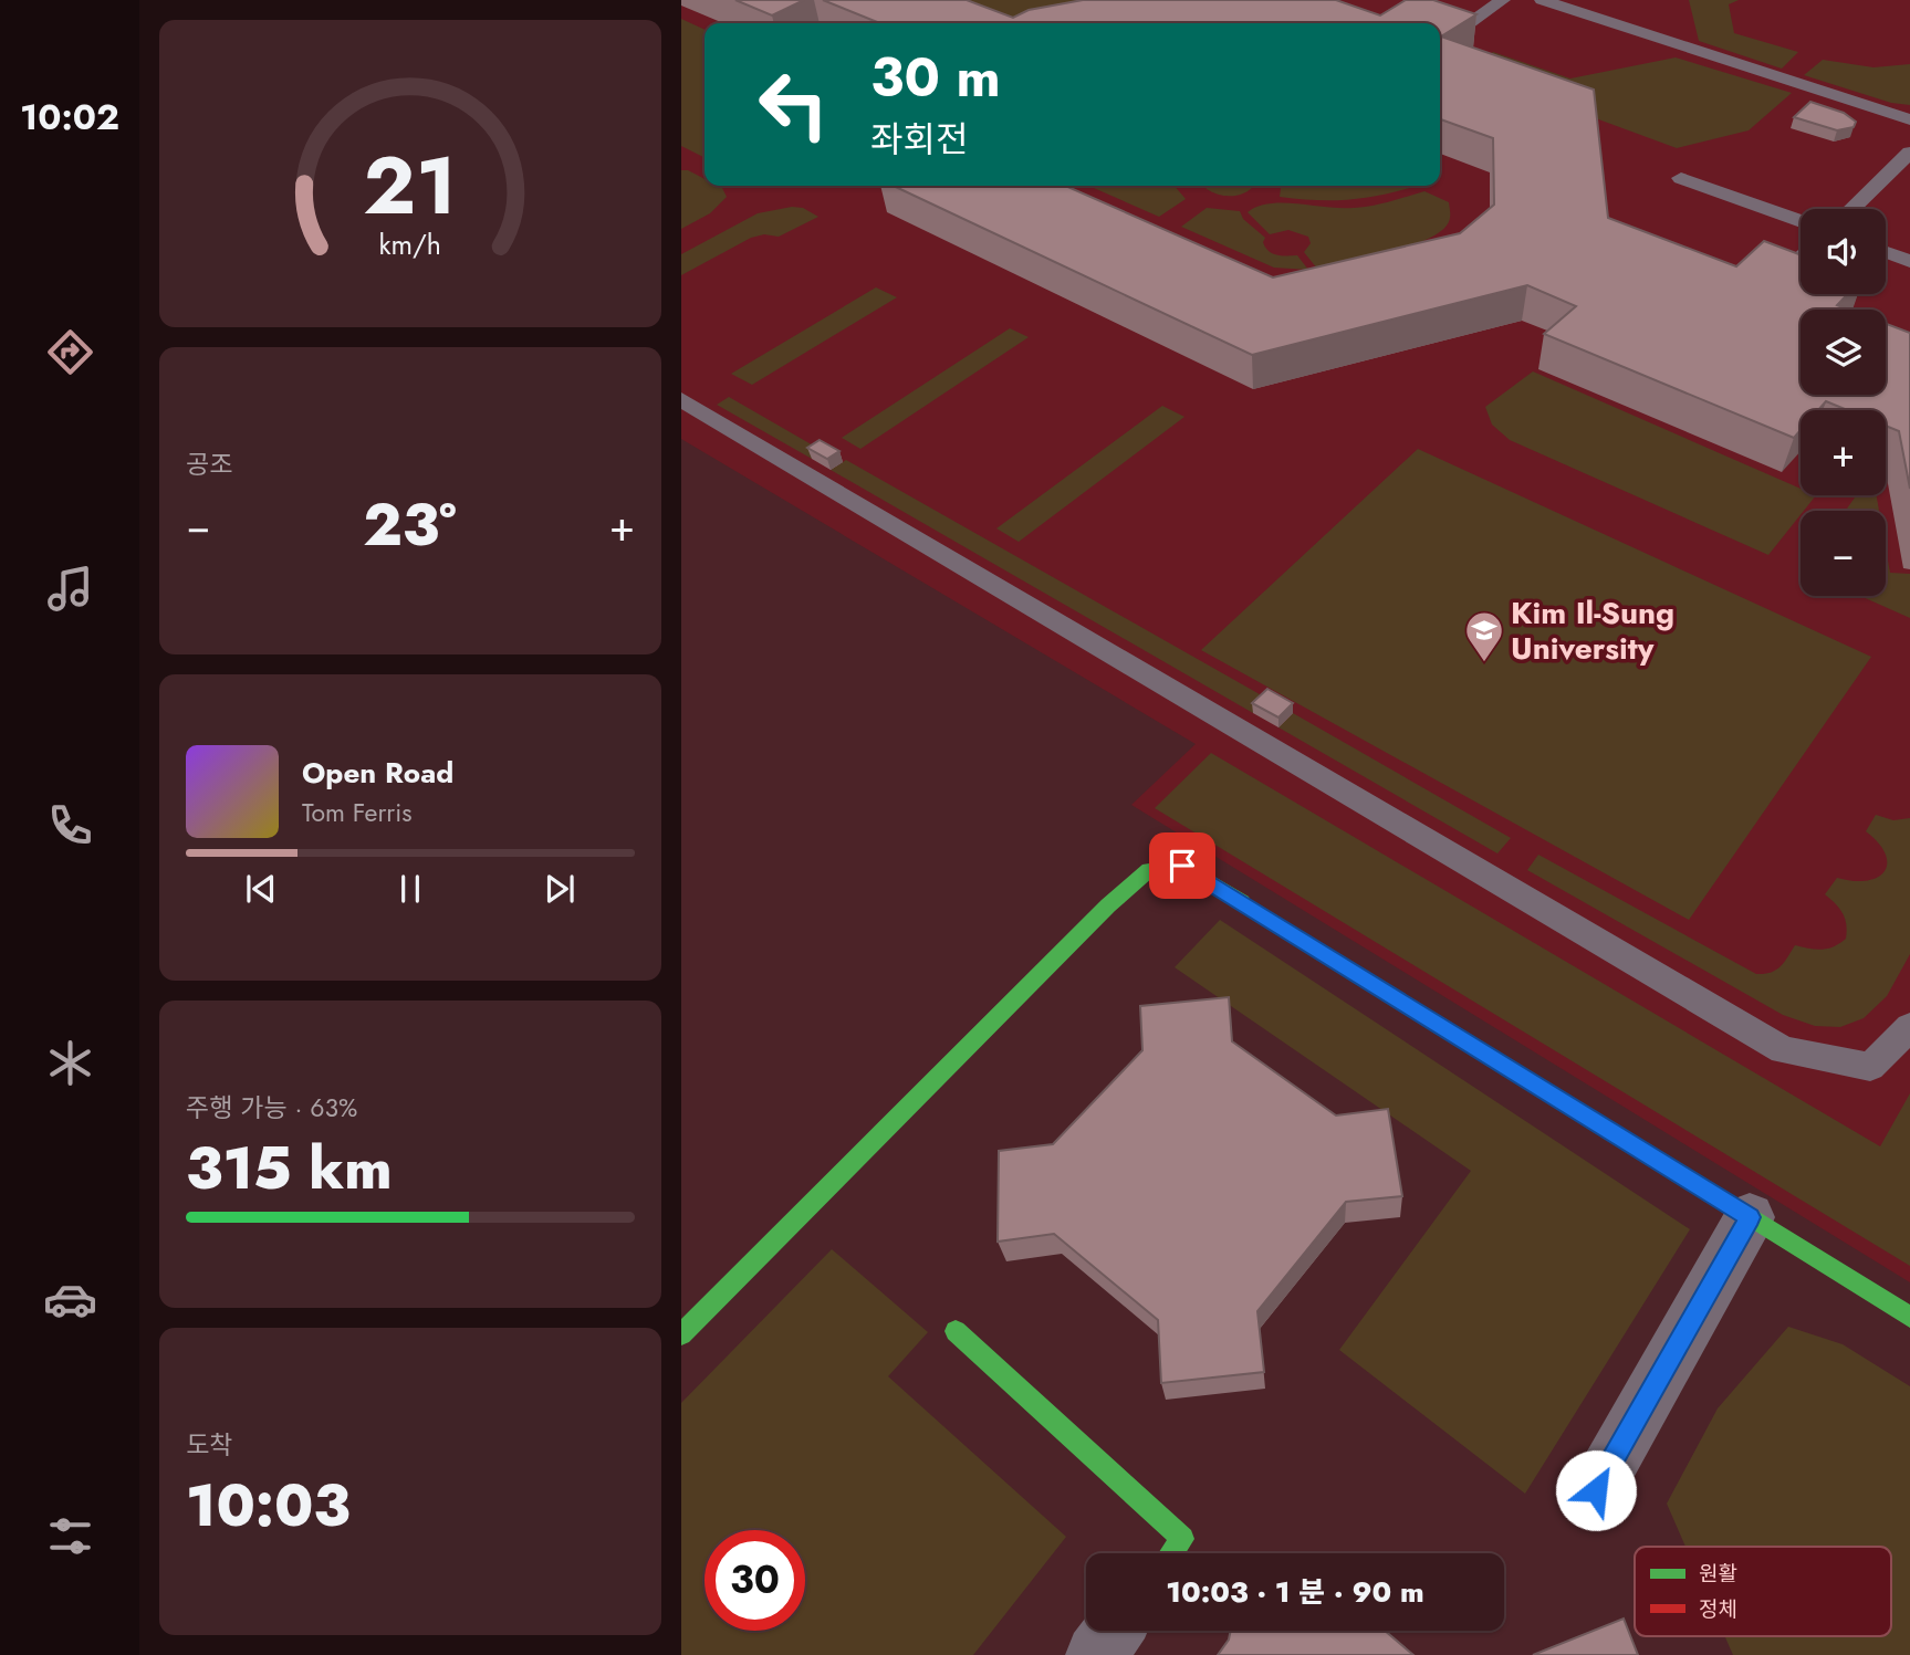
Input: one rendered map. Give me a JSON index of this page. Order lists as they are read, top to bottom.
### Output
{
  "places": {
    "school or university": ["Kim Il-Sung University"]
  },
  "legend": ["원활", "정체"],
  "page": {
    "tabs": "10:02",
    "turn": ["30 m", "좌회전"],
    "map_buttons": ["+", "−"],
    "tile": [
      "공조",
      ["주행 가능 · 63%", "315 km"],
      ["도착", "10:03"]
    ],
    "heat": ["−", "23°", "+"],
    "song": ["Open Road", "Tom Ferris"],
    "limit": "30",
    "trip": "10:03 · 1 분 · 90 m",
    "gauge": ["21", "km/h"]
  }
}
